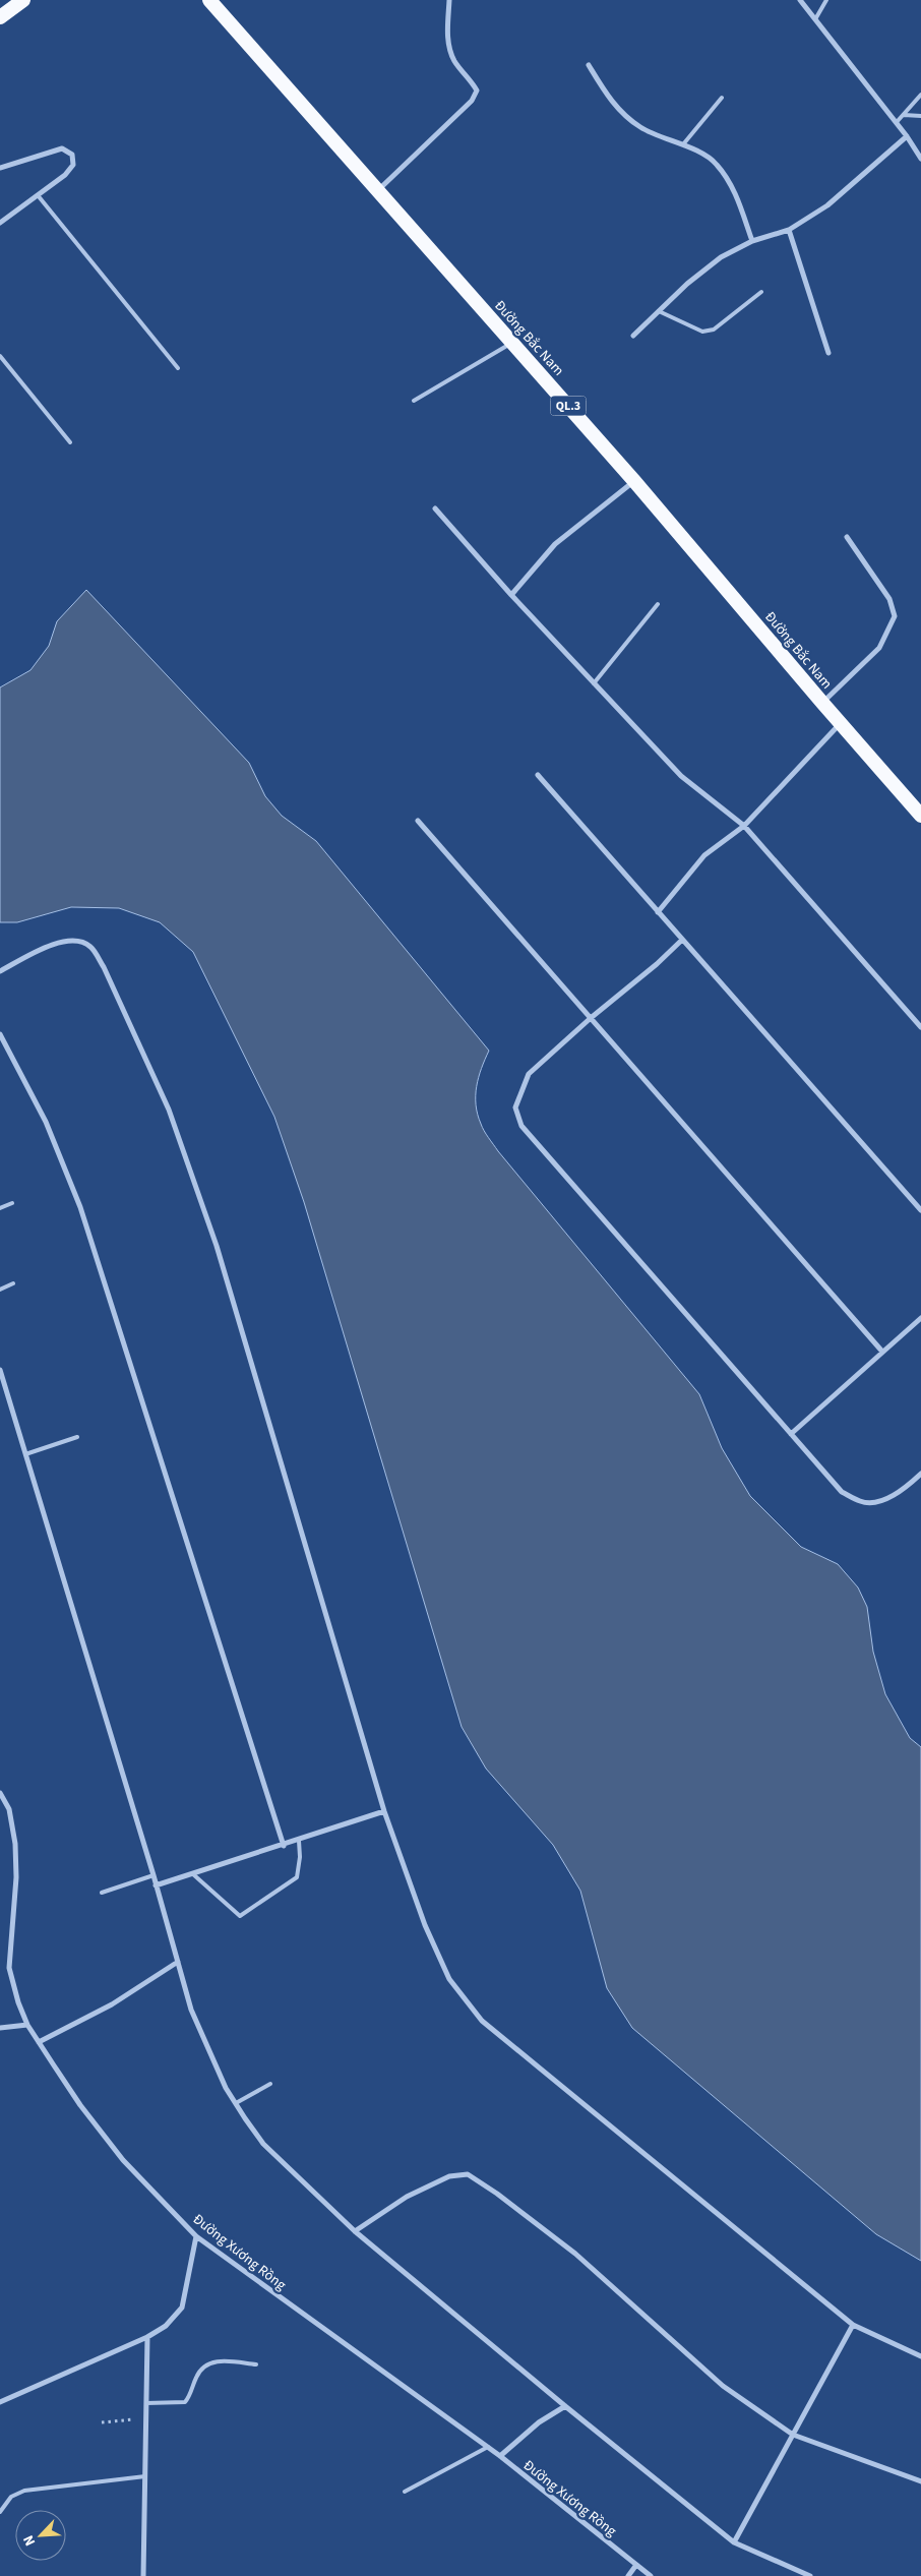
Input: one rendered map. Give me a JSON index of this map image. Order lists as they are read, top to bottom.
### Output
{
  "streets": {
    "highway": ["Đường Bắc Nam", "QL.3"],
    "street": ["Đường Xương Rồng"]
  },
  "north": "bottom left"
}
